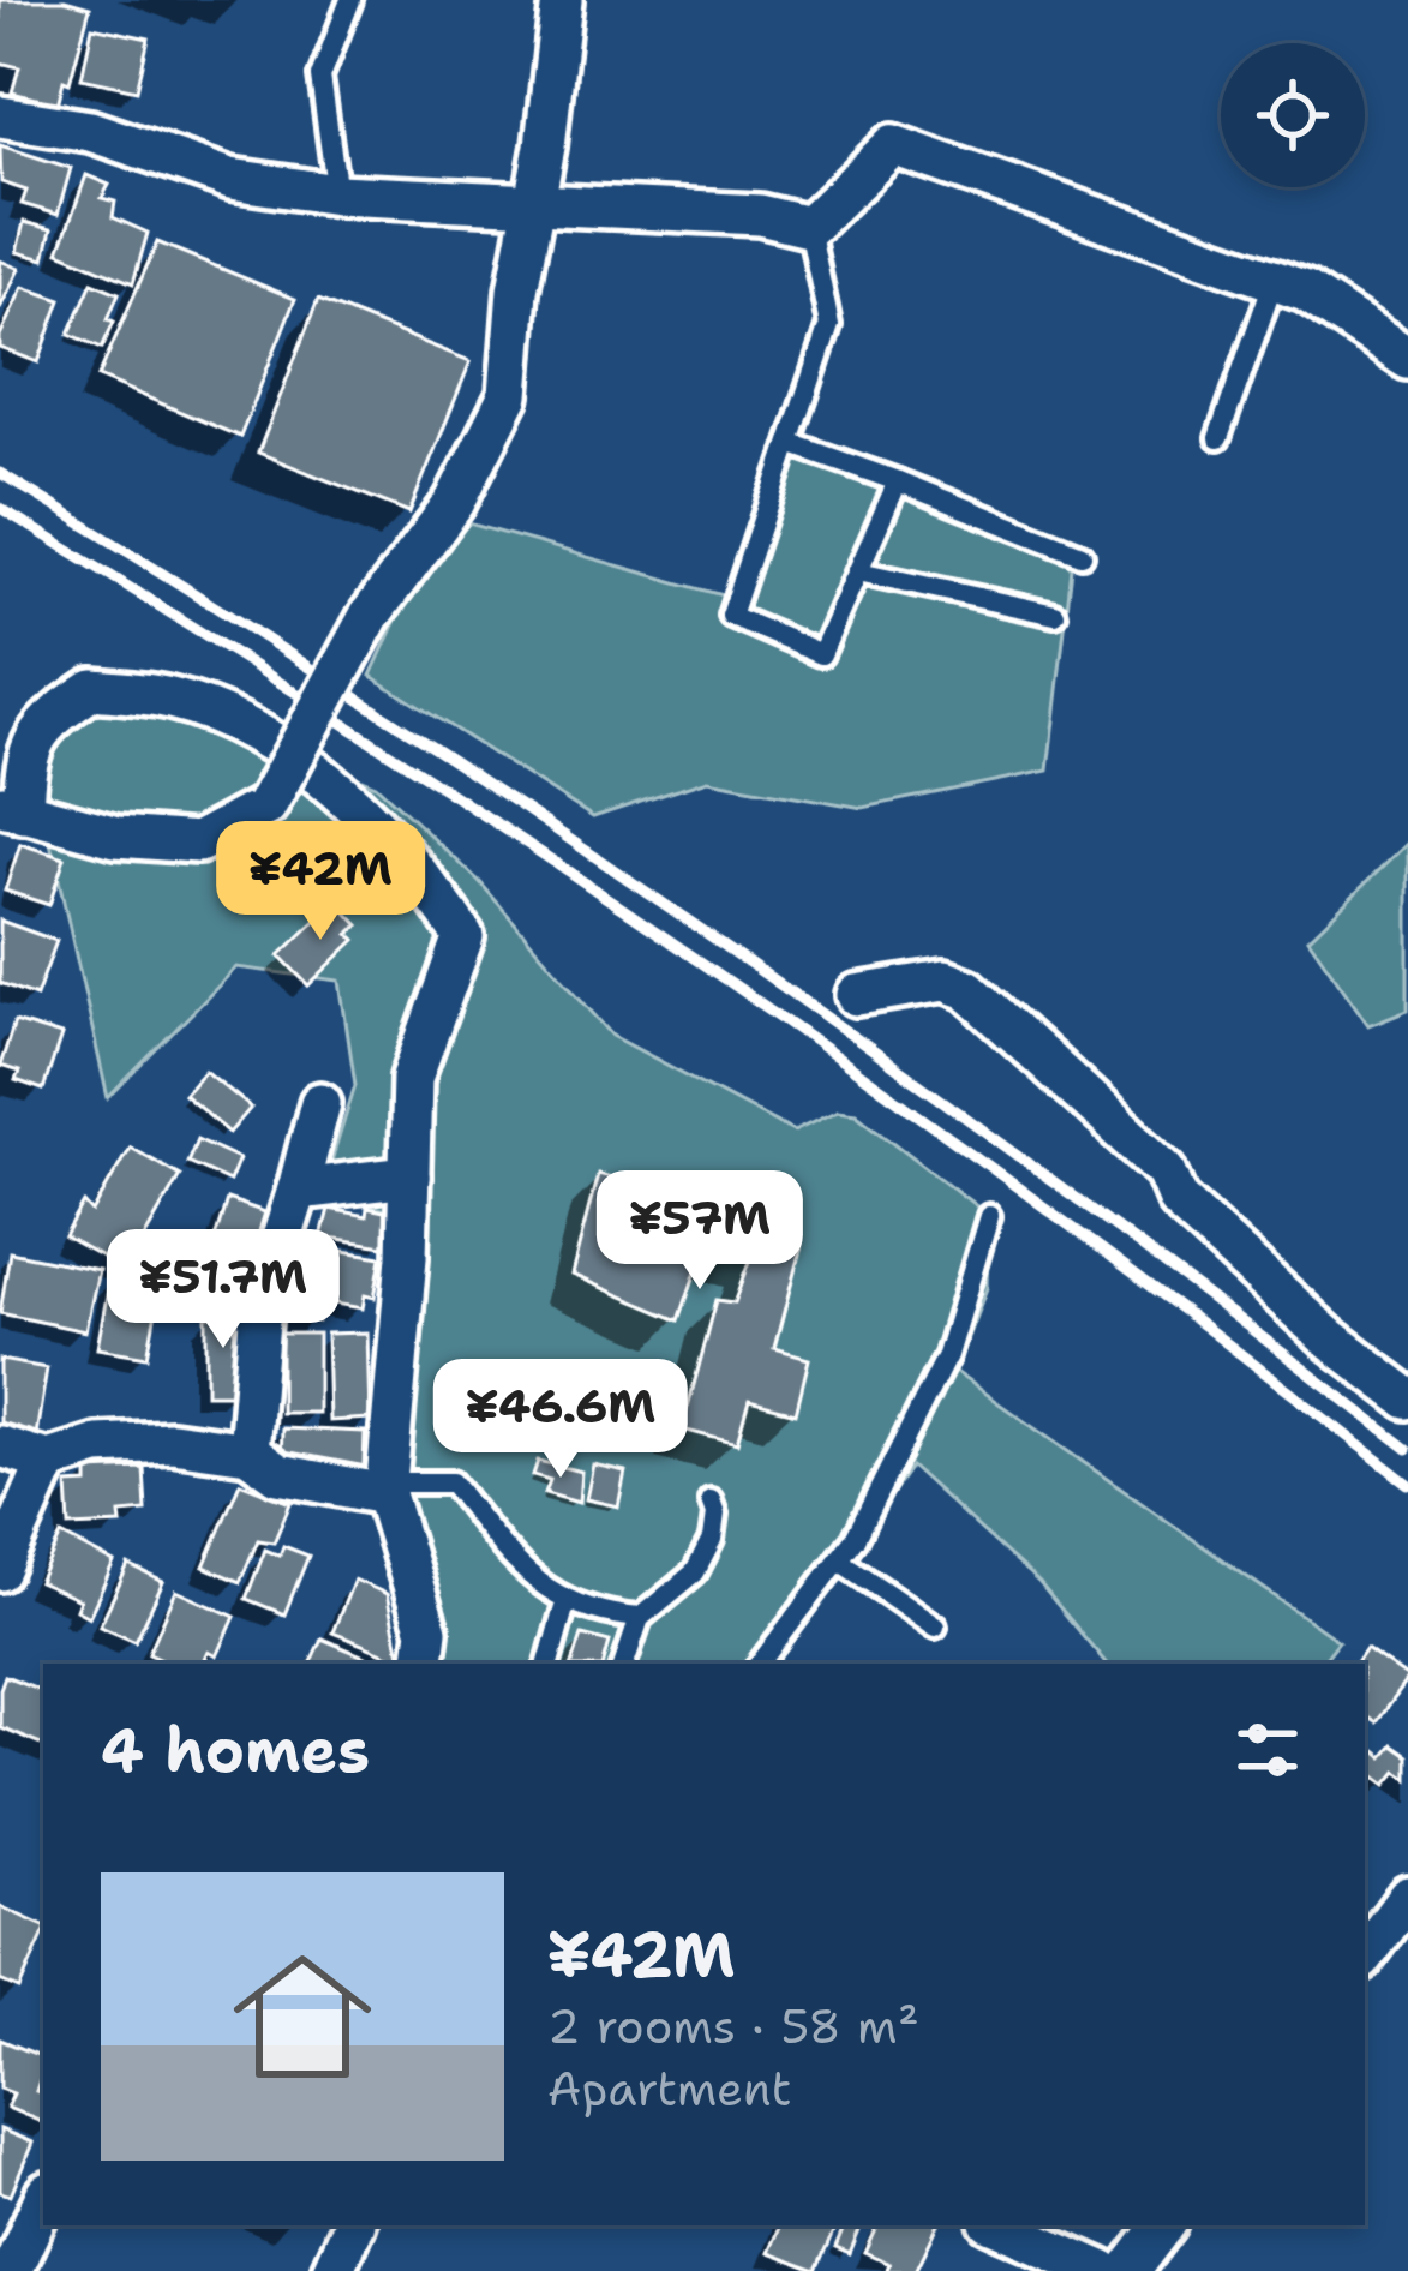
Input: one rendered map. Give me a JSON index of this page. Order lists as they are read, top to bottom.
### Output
{
  "page": {
    "price": [
      "¥42M",
      "¥57M",
      "¥51.7M",
      "¥46.6M"
    ],
    "heading": "4 homes",
    "list": [
      {
        "name": "¥42M",
        "note": "2 rooms · 58 m² · Apartment"
      }
    ]
  }
}
